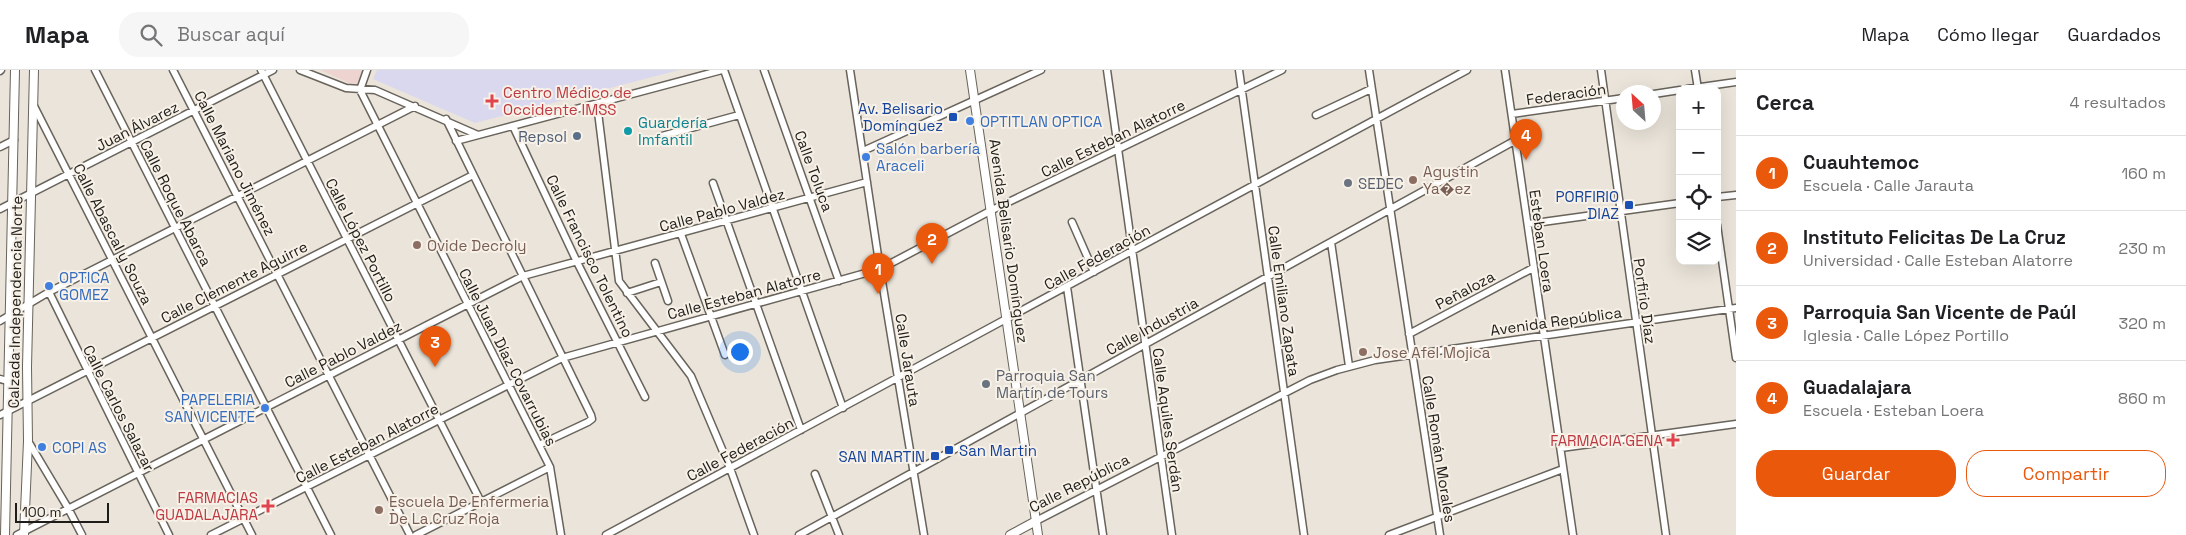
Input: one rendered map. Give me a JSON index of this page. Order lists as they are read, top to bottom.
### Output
{
  "streets": {
    "main road": ["Avenida Belisario Domínguez", "Calzada Independencia Norte", "Calle República"],
    "street": [
      "Federación",
      "Juan Álvarez",
      "Calle Esteban Alatorre",
      "Calle Mariano Jiménez",
      "Calle Toluca",
      "Calle Roque Abarca",
      "Calle Pablo Valdez",
      "Calle Abascal y Souza",
      "Calle López Portillo",
      "Esteban Loera",
      "Calle Francisco Tolentino",
      "Calle Federación",
      "Calle Clemente Aguirre",
      "Peñaloza",
      "Calle Emiliano Zapata",
      "Porfirio Díaz",
      "Avenida República",
      "Calle Industria",
      "Calle Juan Díaz Covarrubias",
      "Calle Jarauta",
      "Calle Carlos Salazar",
      "Calle Aquiles Serdán",
      "Calle Román Morales"
    ]
  },
  "crossings": [
    ["Federación", "Esteban Loera"],
    ["Federación", "Porfirio Díaz"],
    ["Juan Álvarez", "Calle Mariano Jiménez"],
    ["Juan Álvarez", "Calle Roque Abarca"],
    ["Juan Álvarez", "Calle Abascal y Souza"],
    ["Juan Álvarez", "Calle López Portillo"],
    ["Juan Álvarez", "Calzada Independencia Norte"],
    ["Calle Esteban Alatorre", "Calle Mariano Jiménez"],
    ["Calle Esteban Alatorre", "Calle Toluca"],
    ["Calle Esteban Alatorre", "Calle Roque Abarca"],
    ["Calle Esteban Alatorre", "Calle Abascal y Souza"],
    ["Calle Esteban Alatorre", "Calle López Portillo"],
    ["Calle Esteban Alatorre", "Avenida Belisario Domínguez"],
    ["Calle Esteban Alatorre", "Calle Francisco Tolentino"],
    ["Calle Esteban Alatorre", "Calle Emiliano Zapata"],
    ["Calle Esteban Alatorre", "Calle Juan Díaz Covarrubias"],
    ["Calle Esteban Alatorre", "Calle Jarauta"],
    ["Calle Esteban Alatorre", "Calle Aquiles Serdán"],
    ["Calle Mariano Jiménez", "Calle Pablo Valdez"],
    ["Calle Mariano Jiménez", "Calle Clemente Aguirre"],
    ["Calle Toluca", "Calle Pablo Valdez"],
    ["Calle Roque Abarca", "Calle Pablo Valdez"],
    ["Calle Roque Abarca", "Calle Clemente Aguirre"],
    ["Calle Pablo Valdez", "Calle Abascal y Souza"],
    ["Calle Pablo Valdez", "Calle López Portillo"],
    ["Calle Pablo Valdez", "Calle Francisco Tolentino"],
    ["Calle Pablo Valdez", "Calzada Independencia Norte"],
    ["Calle Pablo Valdez", "Calle Juan Díaz Covarrubias"],
    ["Calle Pablo Valdez", "Calle Jarauta"],
    ["Calle Pablo Valdez", "Calle Carlos Salazar"],
    ["Calle Abascal y Souza", "Calle Clemente Aguirre"],
    ["Calle Abascal y Souza", "Calzada Independencia Norte"],
    ["Calle López Portillo", "Calle Clemente Aguirre"],
    ["Avenida Belisario Domínguez", "Calle Federación"],
    ["Avenida Belisario Domínguez", "Calle Industria"],
    ["Avenida Belisario Domínguez", "Calle República"],
    ["Esteban Loera", "Peñaloza"],
    ["Esteban Loera", "Avenida República"],
    ["Esteban Loera", "Calle Industria"],
    ["Calle Federación", "Calle Emiliano Zapata"],
    ["Calle Federación", "Calle Jarauta"],
    ["Calle Federación", "Calle Aquiles Serdán"],
    ["Calle Federación", "Calle Román Morales"],
    ["Calle Clemente Aguirre", "Calzada Independencia Norte"],
    ["Calle Clemente Aguirre", "Calle Juan Díaz Covarrubias"],
    ["Calle Clemente Aguirre", "Calle Carlos Salazar"],
    ["Peñaloza", "Calle Román Morales"],
    ["Calle Emiliano Zapata", "Avenida República"],
    ["Calle Emiliano Zapata", "Calle Industria"],
    ["Porfirio Díaz", "Avenida República"],
    ["Avenida República", "Calle Aquiles Serdán"],
    ["Avenida República", "Calle Román Morales"],
    ["Avenida República", "Calle República"],
    ["Calle Industria", "Calle Jarauta"],
    ["Calle Industria", "Calle Aquiles Serdán"],
    ["Calle Industria", "Calle Román Morales"],
    ["Calle Aquiles Serdán", "Calle República"]
  ],
  "places": {
    "health": ["Centro Médico de Occidente IMSS", "FARMACIA GENA", "FARMACIAS GUADALAJARA"],
    "transit": [
      "Av. Belisario Domínguez",
      "PORFIRIO DIAZ",
      "San Martin",
      "SAN MARTIN"
    ],
    "other": [
      "OPTITLAN OPTICA",
      "Guardería Imfantil",
      "Repsol",
      "Salón barbería Araceli",
      "Agustin Ya�ez",
      "SEDEC",
      "Ovide Decroly",
      "OPTICA GOMEZ",
      "Jose Afel Mojica",
      "Parroquia San Martín de Tours",
      "PAPELERIA SAN VICENTE",
      "COPI AS",
      "Escuela De Enfermeria De La Cruz Roja"
    ]
  },
  "scale_bar": "100 m",
  "north": "top left",
  "page": {
    "header": "Mapa",
    "search": "Buscar aquí",
    "nav": ["Mapa", "Cómo llegar", "Guardados"],
    "heading": ["Cerca", "4 resultados"],
    "map_buttons": ["+", "−"],
    "pins": [
      "4",
      "2",
      "1",
      "3"
    ],
    "list": [
      {
        "mark": "1",
        "name": "Cuauhtemoc",
        "note": "Escuela · Calle Jarauta",
        "value": "160 m"
      },
      {
        "mark": "2",
        "name": "Instituto Felicitas De La Cruz",
        "note": "Universidad · Calle Esteban Alatorre",
        "value": "230 m"
      },
      {
        "mark": "3",
        "name": "Parroquia San Vicente de Paúl",
        "note": "Iglesia · Calle López Portillo",
        "value": "320 m"
      },
      {
        "mark": "4",
        "name": "Guadalajara",
        "note": "Escuela · Esteban Loera",
        "value": "860 m"
      }
    ],
    "buttons": ["Guardar", "Compartir"],
    "scale": "100 m"
  }
}
